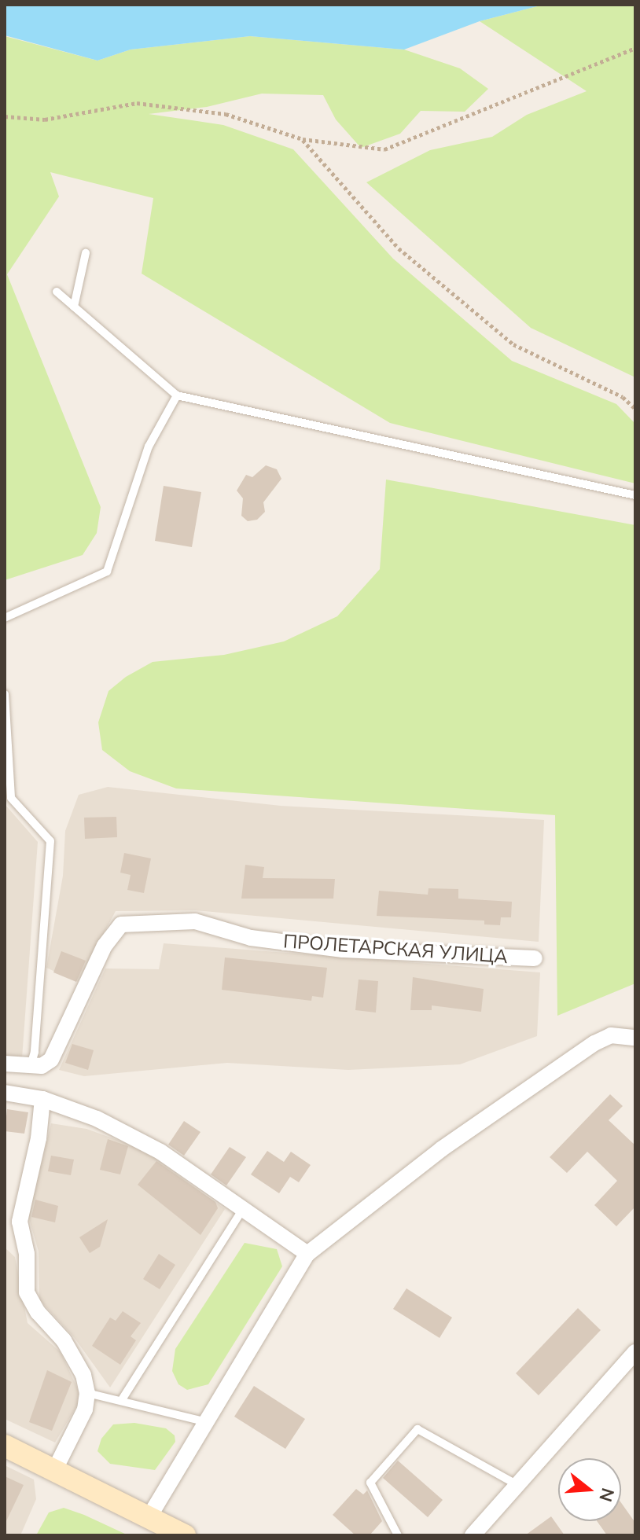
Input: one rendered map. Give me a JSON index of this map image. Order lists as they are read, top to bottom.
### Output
{
  "streets": {
    "street": ["ПРОЛЕТАРСКАЯ УЛИЦА"]
  },
  "north": "right"
}
